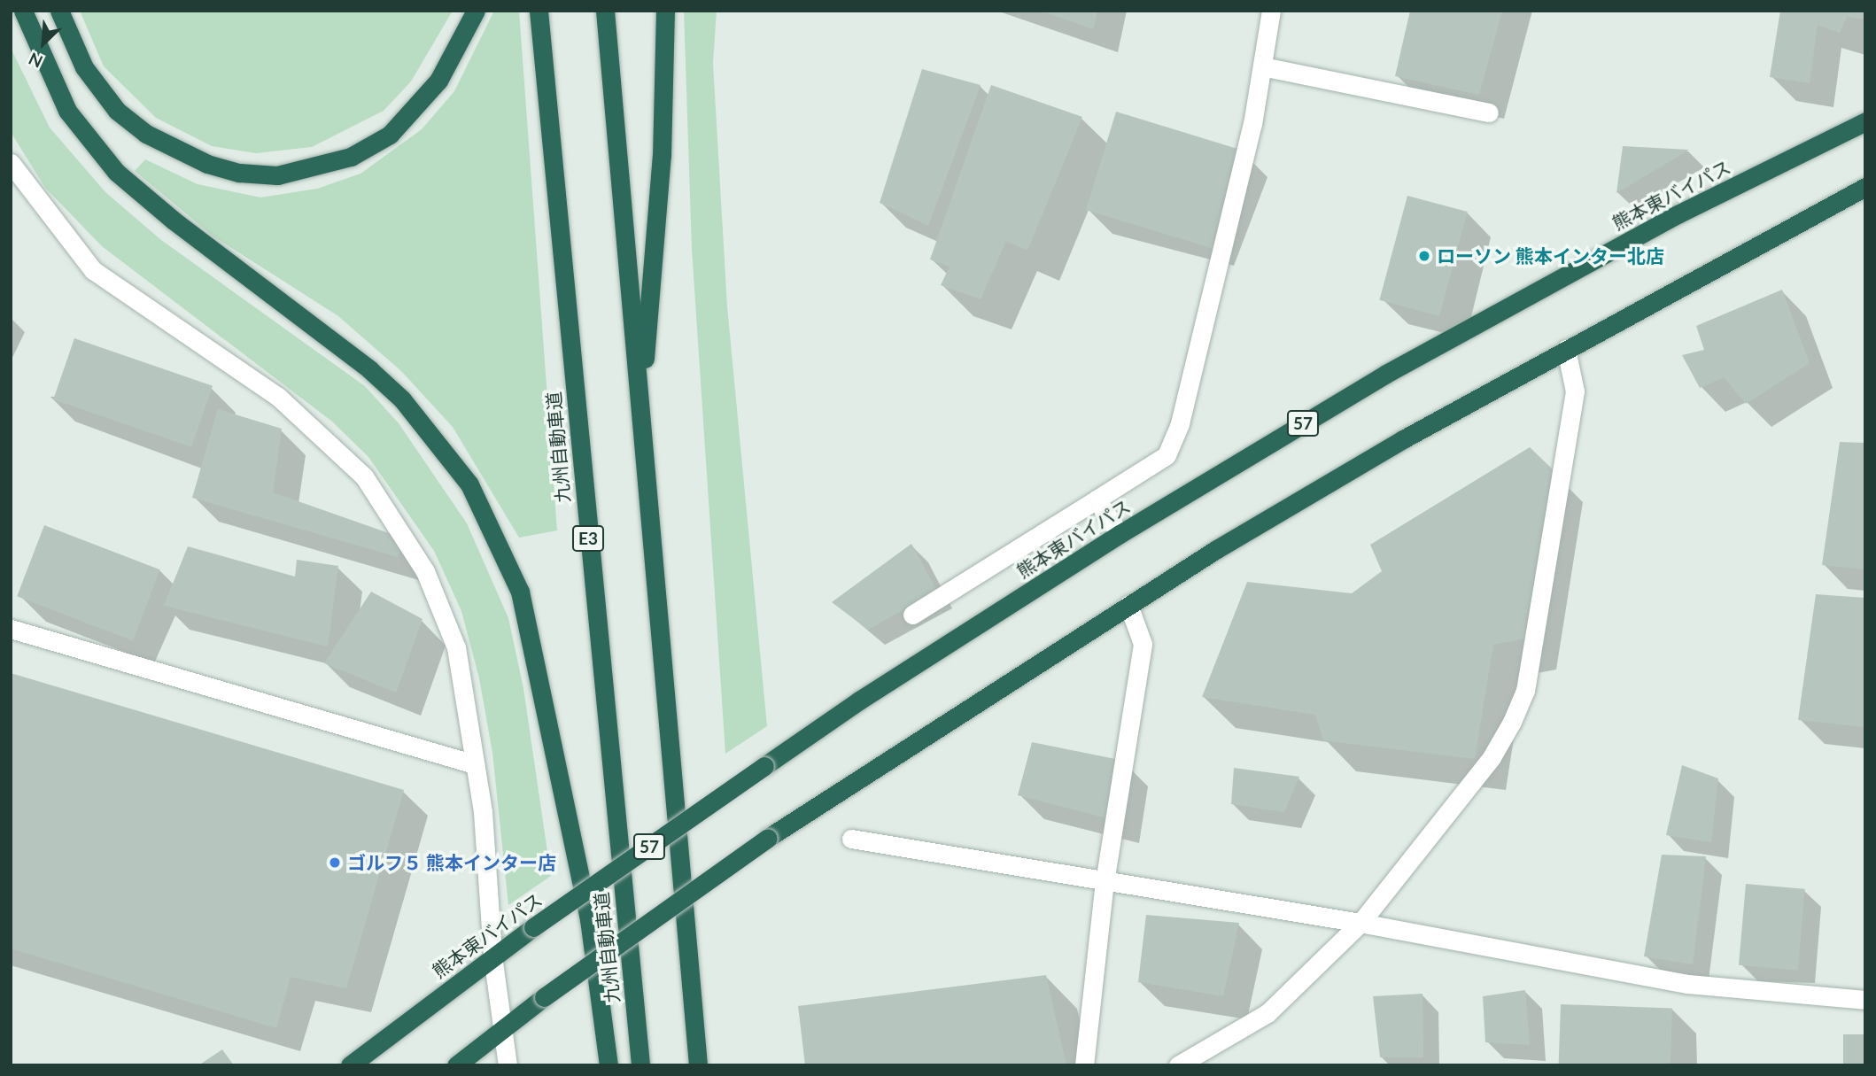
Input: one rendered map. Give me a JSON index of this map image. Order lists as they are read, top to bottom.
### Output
{
  "streets": {
    "highway": [
      "熊本東バイパス",
      "57",
      "九州自動車道",
      "E3"
    ]
  },
  "places": ["ローソン 熊本インター北店", "ゴルフ５ 熊本インター店"],
  "north": "bottom left"
}
